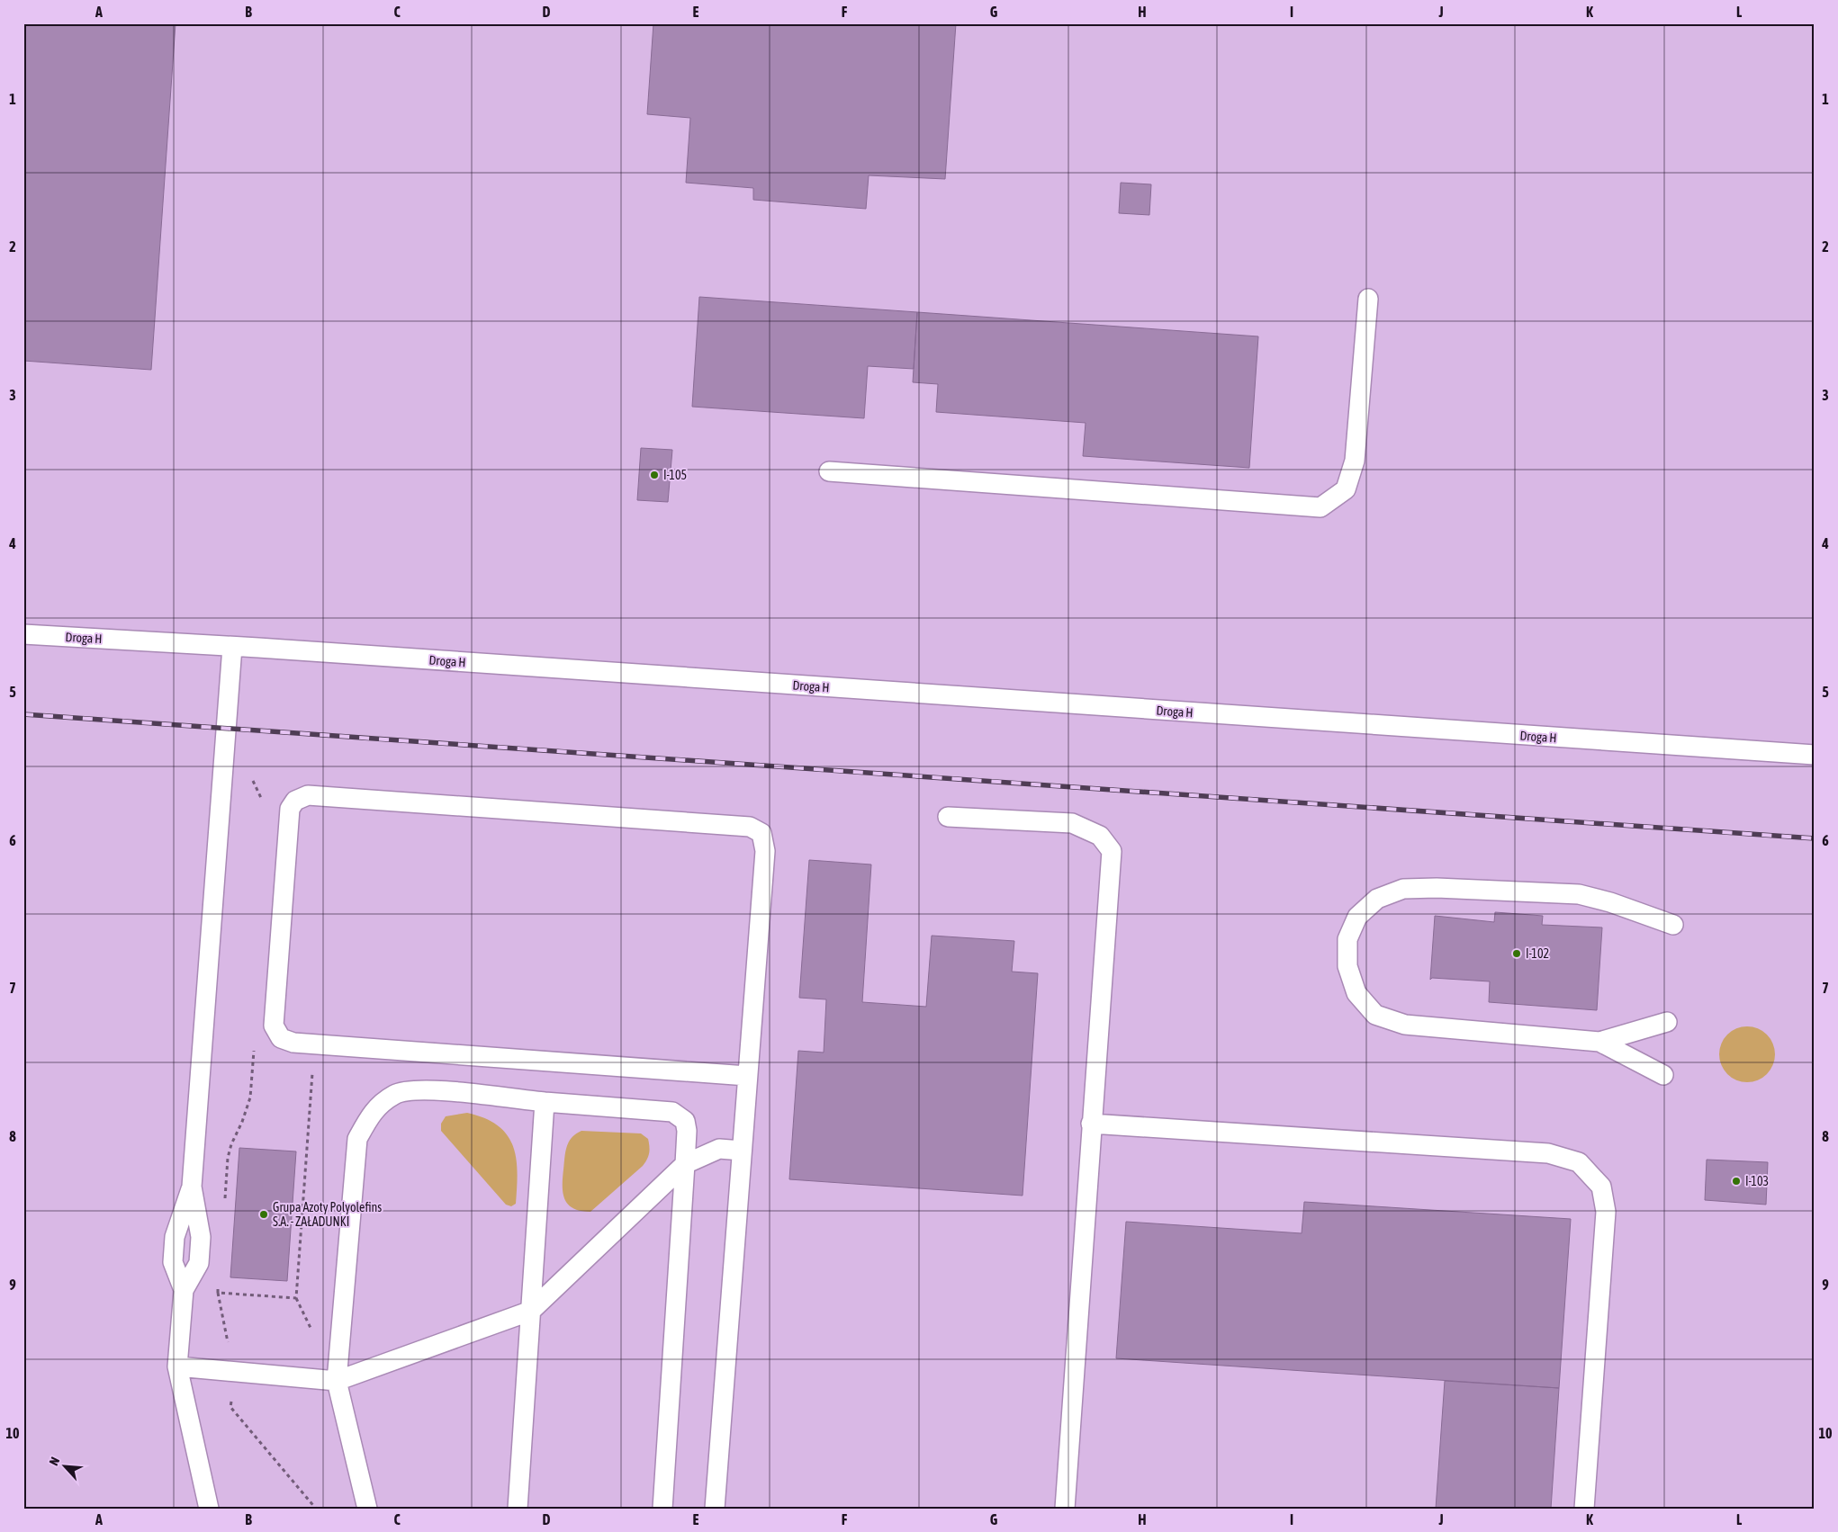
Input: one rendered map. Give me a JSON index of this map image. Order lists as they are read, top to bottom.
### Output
{
  "streets": {
    "lane": ["Droga H"]
  },
  "places": [
    "I-105",
    "I-102",
    "I-103",
    "Grupa Azoty Polyolefins S.A. - ZAŁADUNKI"
  ],
  "north": "top left",
  "grid": {
    "columns": [
      "A",
      "B",
      "C",
      "D",
      "E",
      "F",
      "G",
      "H",
      "I",
      "J",
      "K",
      "L"
    ],
    "rows": [
      "1",
      "2",
      "3",
      "4",
      "5",
      "6",
      "7",
      "8",
      "9",
      "10"
    ]
  }
}
